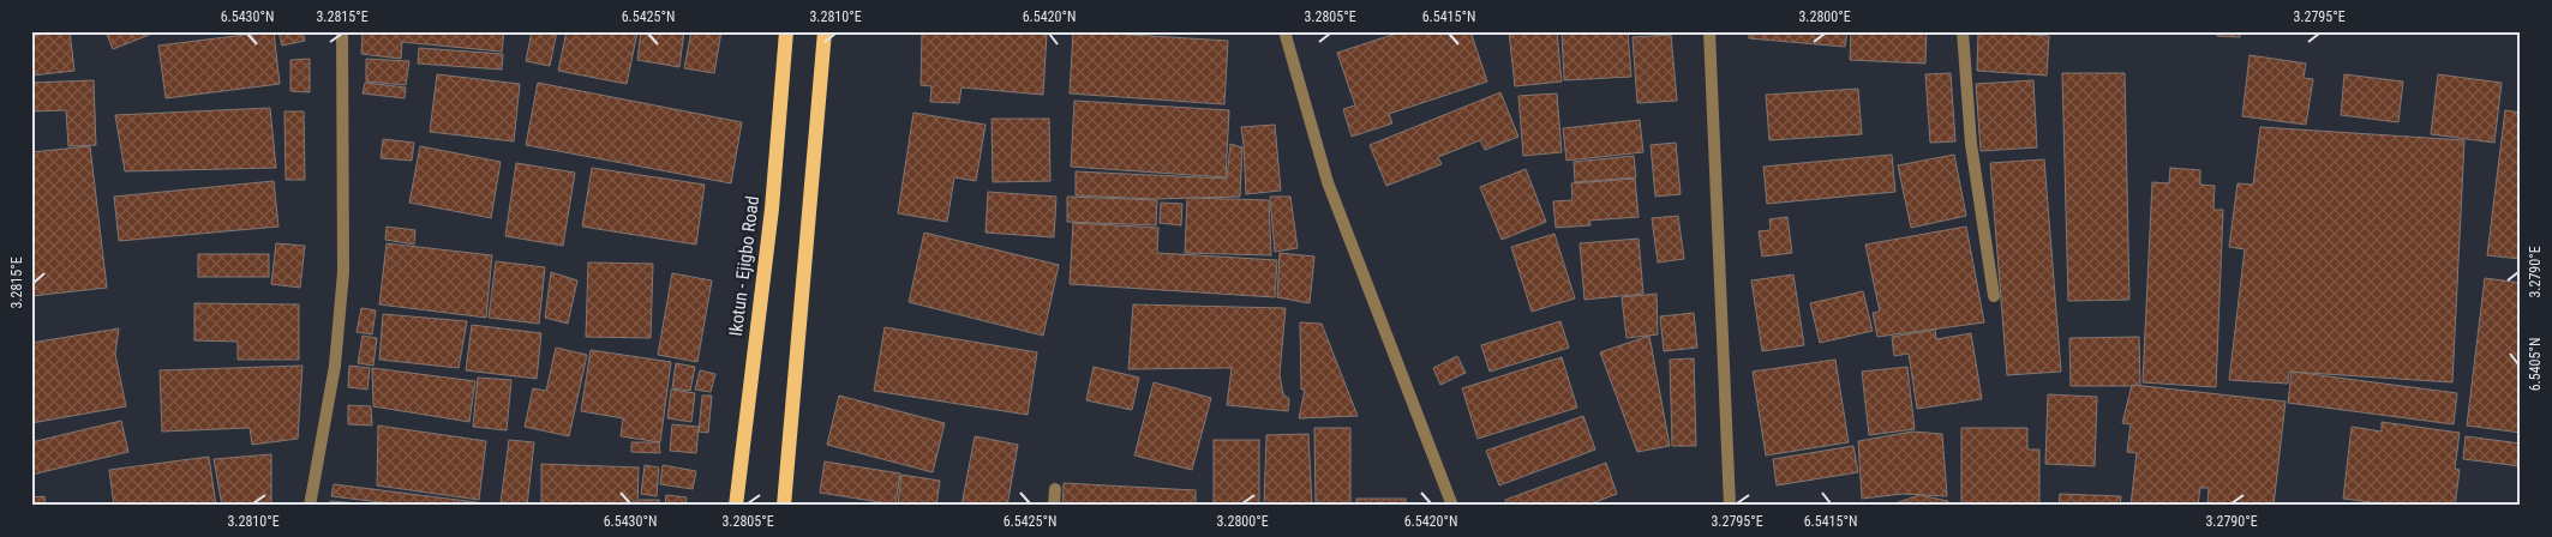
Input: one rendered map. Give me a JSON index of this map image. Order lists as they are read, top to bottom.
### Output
{
  "streets": {
    "main road": ["Ikotun - Ejigbo Road"]
  },
  "coordinates": [
    "6.5430°N",
    "3.2815°E",
    "6.5425°N",
    "3.2810°E",
    "6.5420°N",
    "3.2805°E",
    "6.5415°N",
    "3.2800°E",
    "3.2795°E",
    "3.2790°E",
    "6.5405°N"
  ]
}
